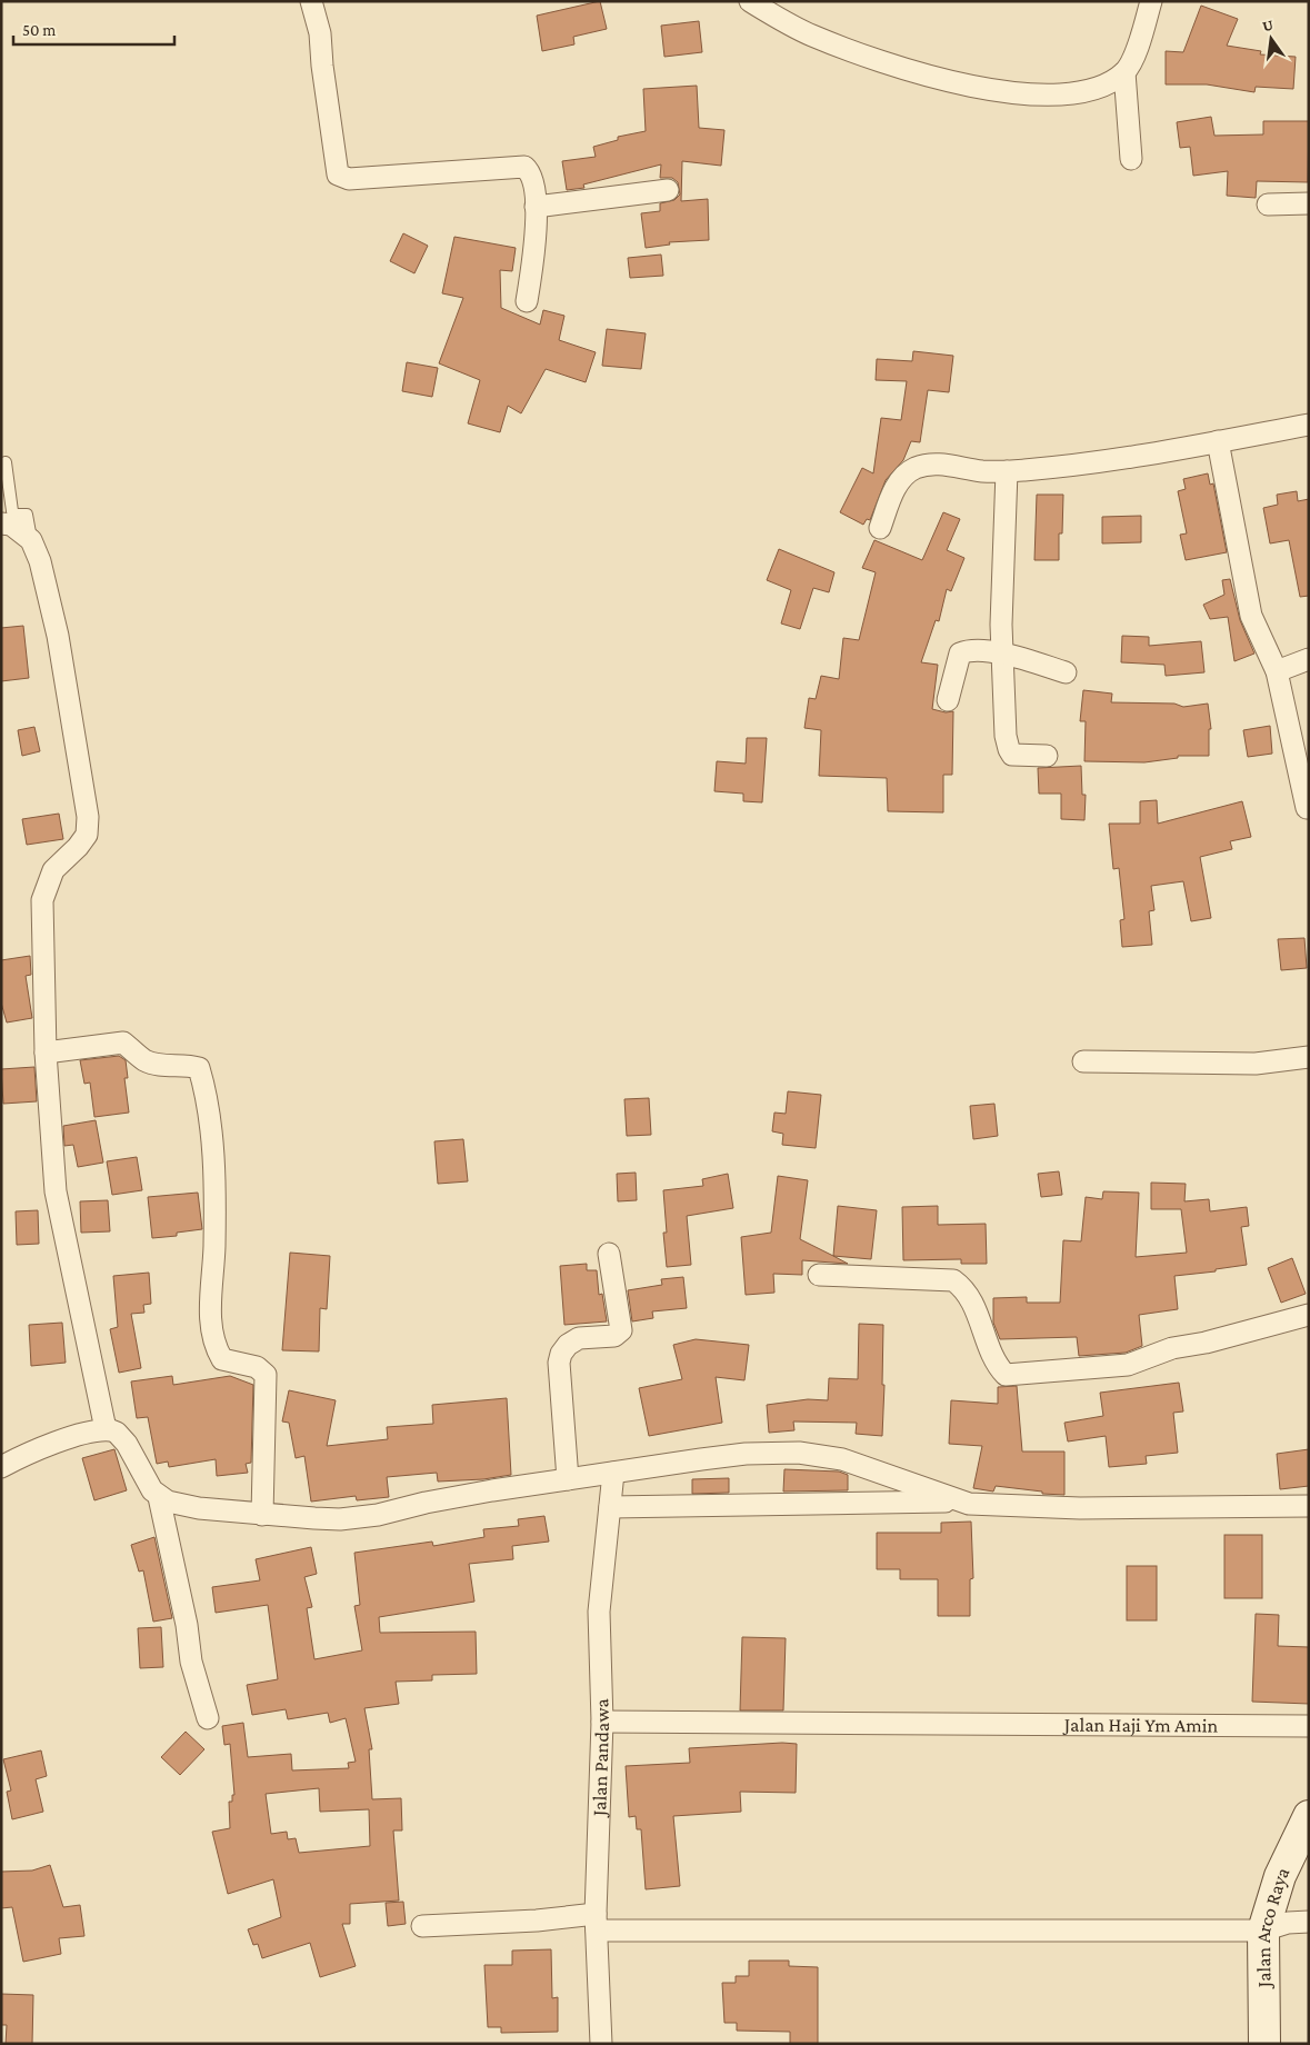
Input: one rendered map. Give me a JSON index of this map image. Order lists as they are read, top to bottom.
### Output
{
  "streets": {
    "main road": ["Jalan Arco Raya"],
    "street": ["Jalan Haji Ym Amin", "Jalan Pandawa"]
  },
  "crossings": [
    ["Jalan Haji Ym Amin", "Jalan Pandawa"]
  ],
  "scale_bar": "50 m",
  "north": "top"
}
